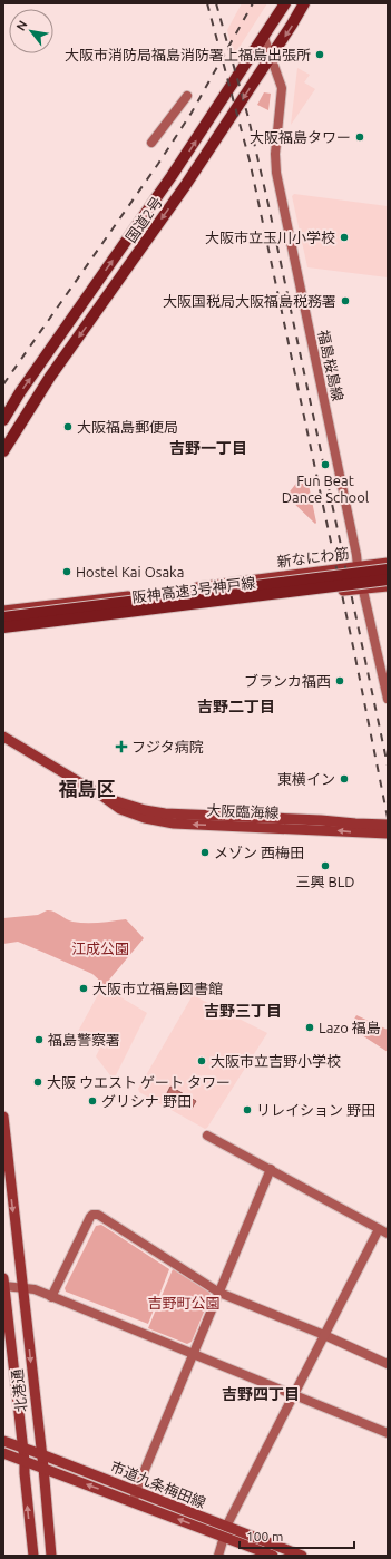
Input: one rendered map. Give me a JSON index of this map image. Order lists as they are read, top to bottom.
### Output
{
  "streets": {
    "highway": ["国道2号", "阪神高速3号神戸線"],
    "main road": [
      "新なにわ筋",
      "大阪臨海線",
      "北港通",
      "市道九条梅田線"
    ],
    "street": ["福島桜島線"]
  },
  "crossings": [
    ["国道2号", "福島桜島線"],
    ["福島桜島線", "新なにわ筋"],
    ["北港通", "市道九条梅田線"]
  ],
  "districts": [
    "吉野一丁目",
    "吉野二丁目",
    "福島区",
    "吉野三丁目",
    "吉野四丁目"
  ],
  "parks": ["江成公園", "吉野町公園"],
  "places": {
    "other": [
      "大阪市消防局福島消防署上福島出張所",
      "大阪福島タワー",
      "大阪市立玉川小学校",
      "大阪国税局大阪福島税務署",
      "大阪福島郵便局",
      "Fun Beat Dance School",
      "Hostel Kai Osaka",
      "ブランカ福西",
      "東横イン",
      "メゾン 西梅田",
      "三興 BLD",
      "大阪市立福島図書館",
      "Lazo 福島",
      "福島警察署",
      "大阪市立吉野小学校",
      "大阪 ウエスト ゲート タワー",
      "グリシナ 野田",
      "リレイション 野田"
    ],
    "health": ["フジタ病院"]
  },
  "scale_bar": "100 m",
  "north": "top left"
}
